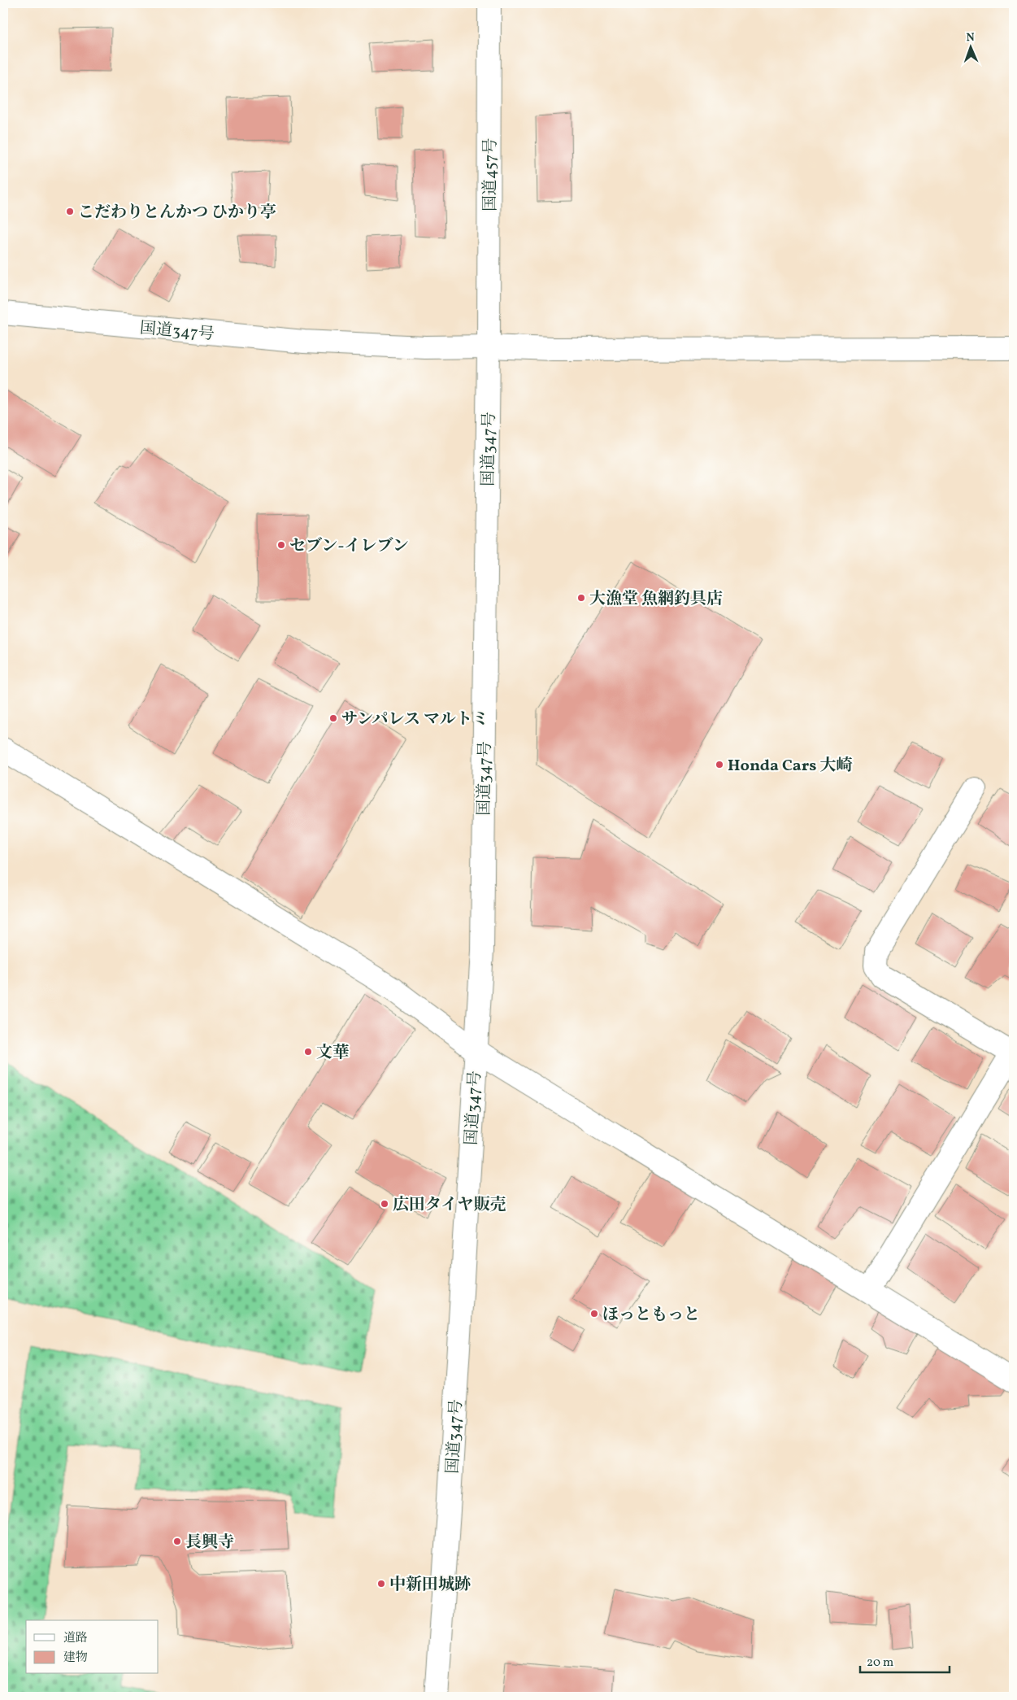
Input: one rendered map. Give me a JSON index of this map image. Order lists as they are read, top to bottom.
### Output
{
  "streets": {
    "main road": ["国道457号", "国道347号"]
  },
  "crossings": [
    ["国道457号", "国道347号"]
  ],
  "places": [
    "こだわりとんかつ ひかり亭",
    "セブン-イレブン",
    "大漁堂 魚網釣具店",
    "サンパレス マルトミ",
    "Honda Cars 大崎",
    "文華",
    "広田タイヤ販売",
    "ほっともっと",
    "長興寺",
    "中新田城跡"
  ],
  "legend": ["道路", "建物"],
  "scale_bar": "20 m",
  "north": "top"
}
